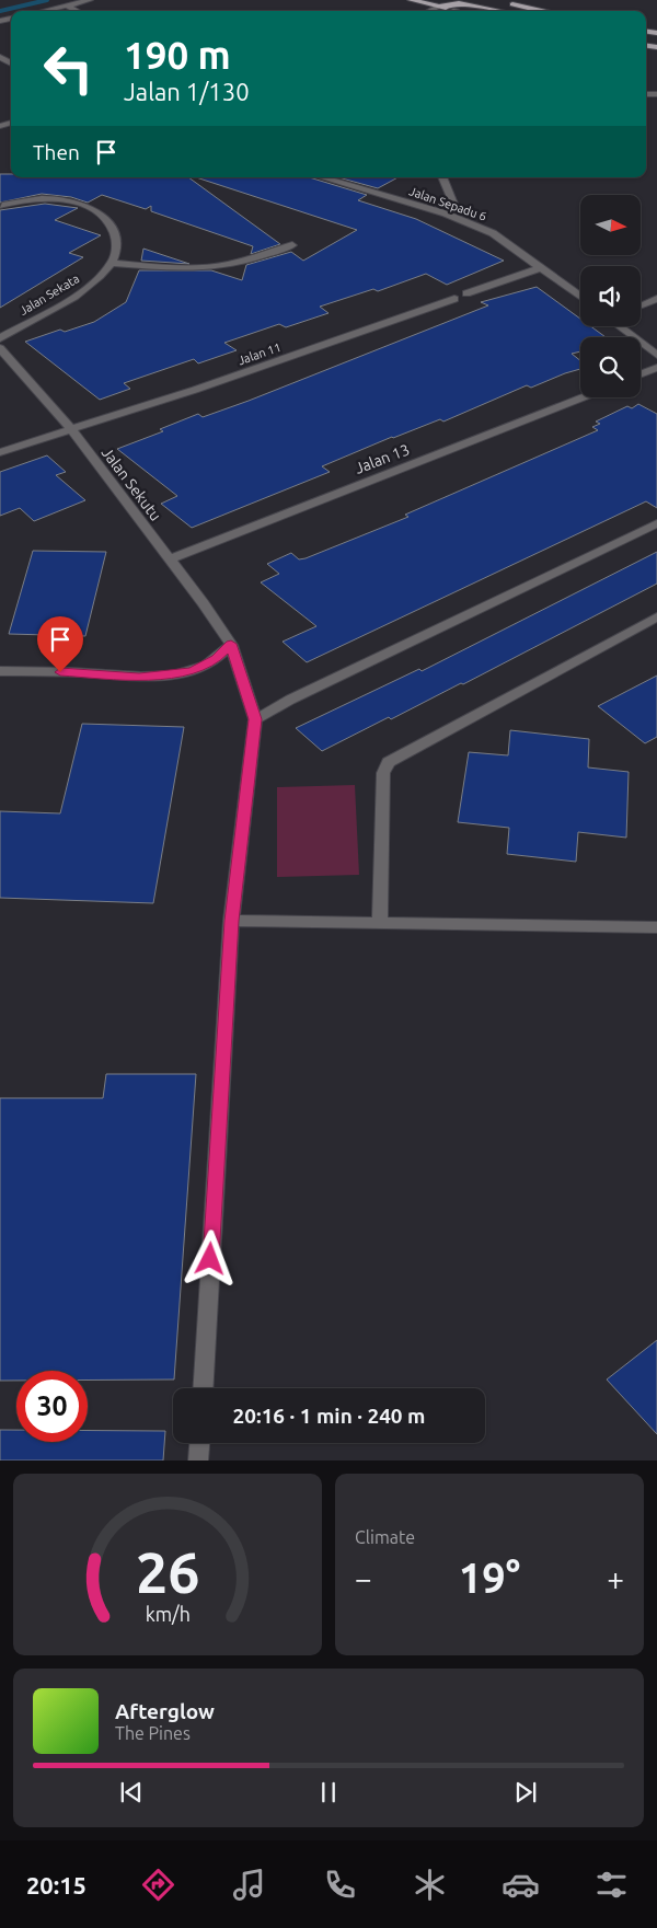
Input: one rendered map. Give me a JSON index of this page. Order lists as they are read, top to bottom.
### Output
{
  "streets": {
    "street": [
      "Jalan Sepadu 6",
      "Jalan Sekata",
      "Jalan 11",
      "Jalan 13",
      "Jalan Sekutu"
    ]
  },
  "crossings": [
    ["Jalan 11", "Jalan Sekutu"],
    ["Jalan 13", "Jalan Sekutu"]
  ],
  "north": "right",
  "page": {
    "turn": ["190 m", "Jalan 1/130"],
    "then": "Then",
    "limit": "30",
    "trip": "20:16 · 1 min · 240 m",
    "tile": "Climate",
    "heat": ["−", "19°", "+"],
    "song": ["Afterglow", "The Pines"],
    "tabs": "20:15",
    "gauge": ["26", "km/h"]
  }
}
